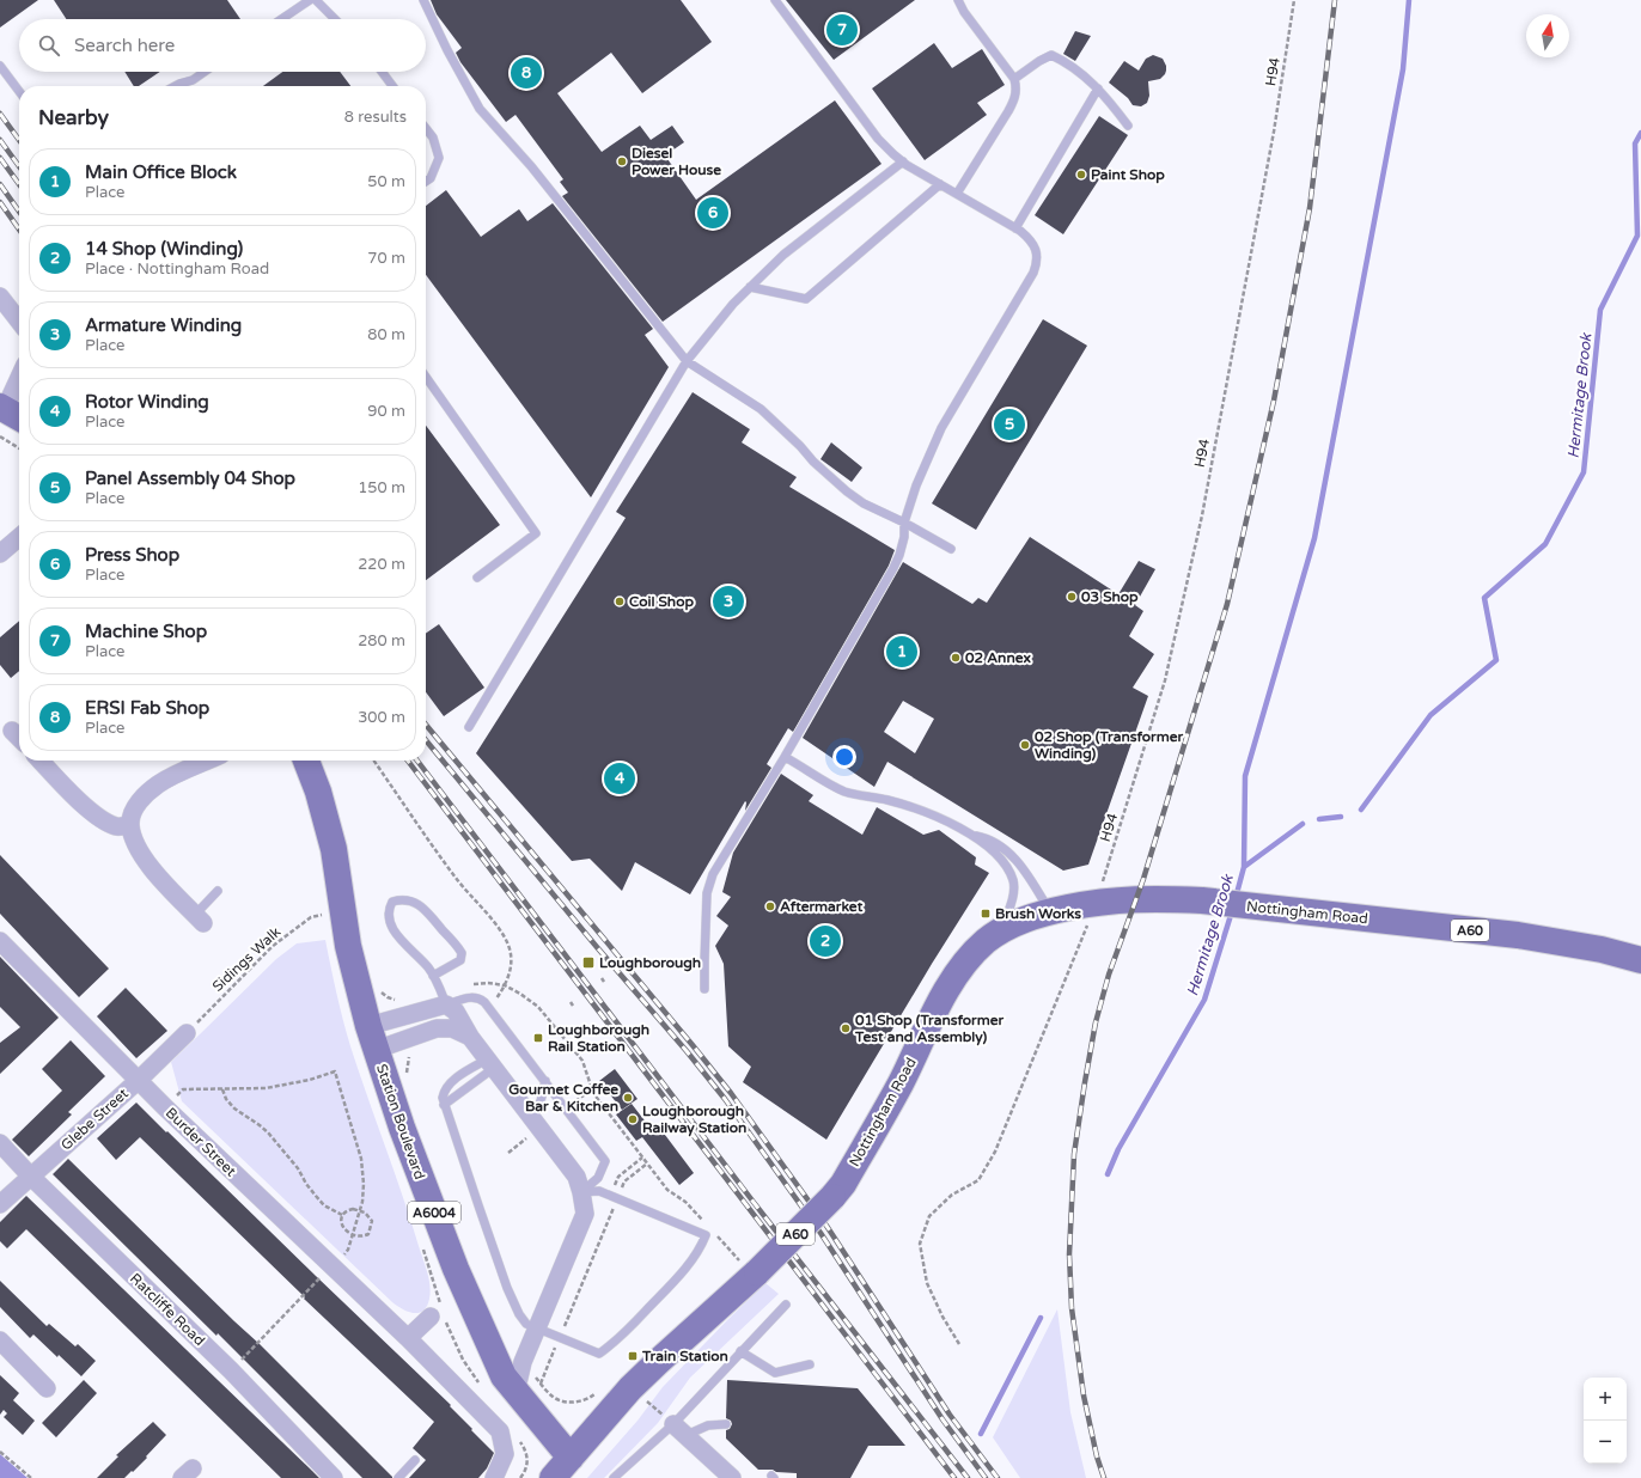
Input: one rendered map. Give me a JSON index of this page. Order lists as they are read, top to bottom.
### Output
{
  "streets": {
    "main road": [
      "Nottingham Road",
      "A60",
      "Station Boulevard",
      "A6004"
    ],
    "street": ["Glebe Street", "Burder Street", "Ratcliffe Road"],
    "path": ["H94", "Sidings Walk"]
  },
  "crossings": [
    ["H94", "Nottingham Road"],
    ["Nottingham Road", "Station Boulevard"],
    ["Sidings Walk", "Glebe Street"],
    ["Glebe Street", "Burder Street"],
    ["Glebe Street", "Ratcliffe Road"]
  ],
  "water": ["Hermitage Brook"],
  "places": {
    "other": [
      "Diesel Power House",
      "Paint Shop",
      "03 Shop",
      "Coil Shop",
      "02 Annex",
      "02 Shop (Transformer Winding)",
      "Aftermarket",
      "01 Shop (Transformer Test and Assembly)",
      "Gourmet Coffee Bar & Kitchen",
      "Loughborough Railway Station"
    ],
    "transit": [
      "Brush Works",
      "Loughborough",
      "Loughborough Rail Station",
      "Train Station"
    ]
  },
  "north": "top",
  "page": {
    "pins": [
      "7",
      "8",
      "6",
      "5",
      "3",
      "1",
      "4",
      "2"
    ],
    "search": "Search here",
    "heading": ["Nearby", "8 results"],
    "list": [
      {
        "mark": "1",
        "name": "Main Office Block",
        "note": "Place",
        "value": "50 m"
      },
      {
        "mark": "2",
        "name": "14 Shop (Winding)",
        "note": "Place · Nottingham Road",
        "value": "70 m"
      },
      {
        "mark": "3",
        "name": "Armature Winding",
        "note": "Place",
        "value": "80 m"
      },
      {
        "mark": "4",
        "name": "Rotor Winding",
        "note": "Place",
        "value": "90 m"
      },
      {
        "mark": "5",
        "name": "Panel Assembly 04 Shop",
        "note": "Place",
        "value": "150 m"
      },
      {
        "mark": "6",
        "name": "Press Shop",
        "note": "Place",
        "value": "220 m"
      },
      {
        "mark": "7",
        "name": "Machine Shop",
        "note": "Place",
        "value": "280 m"
      },
      {
        "mark": "8",
        "name": "ERSI Fab Shop",
        "note": "Place",
        "value": "300 m"
      }
    ],
    "map_buttons": ["+", "−"]
  }
}
